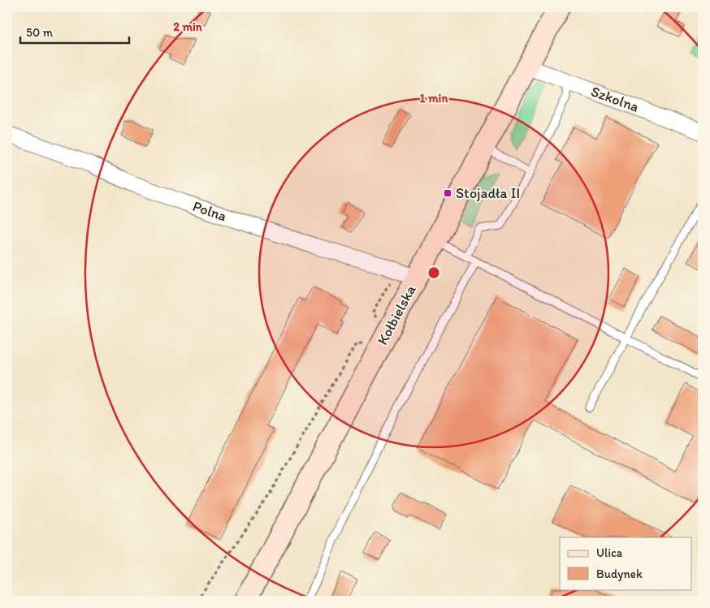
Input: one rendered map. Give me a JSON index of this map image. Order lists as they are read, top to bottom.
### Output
{
  "streets": {
    "street": ["Szkolna", "Polna", "Kołbielska"]
  },
  "crossings": [
    ["Szkolna", "Kołbielska"],
    ["Polna", "Kołbielska"]
  ],
  "places": {
    "transit": ["Stojadła II"]
  },
  "legend": ["Ulica", "Budynek"],
  "scale_bar": "50 m",
  "rings": ["2 min", "1 min"]
}
